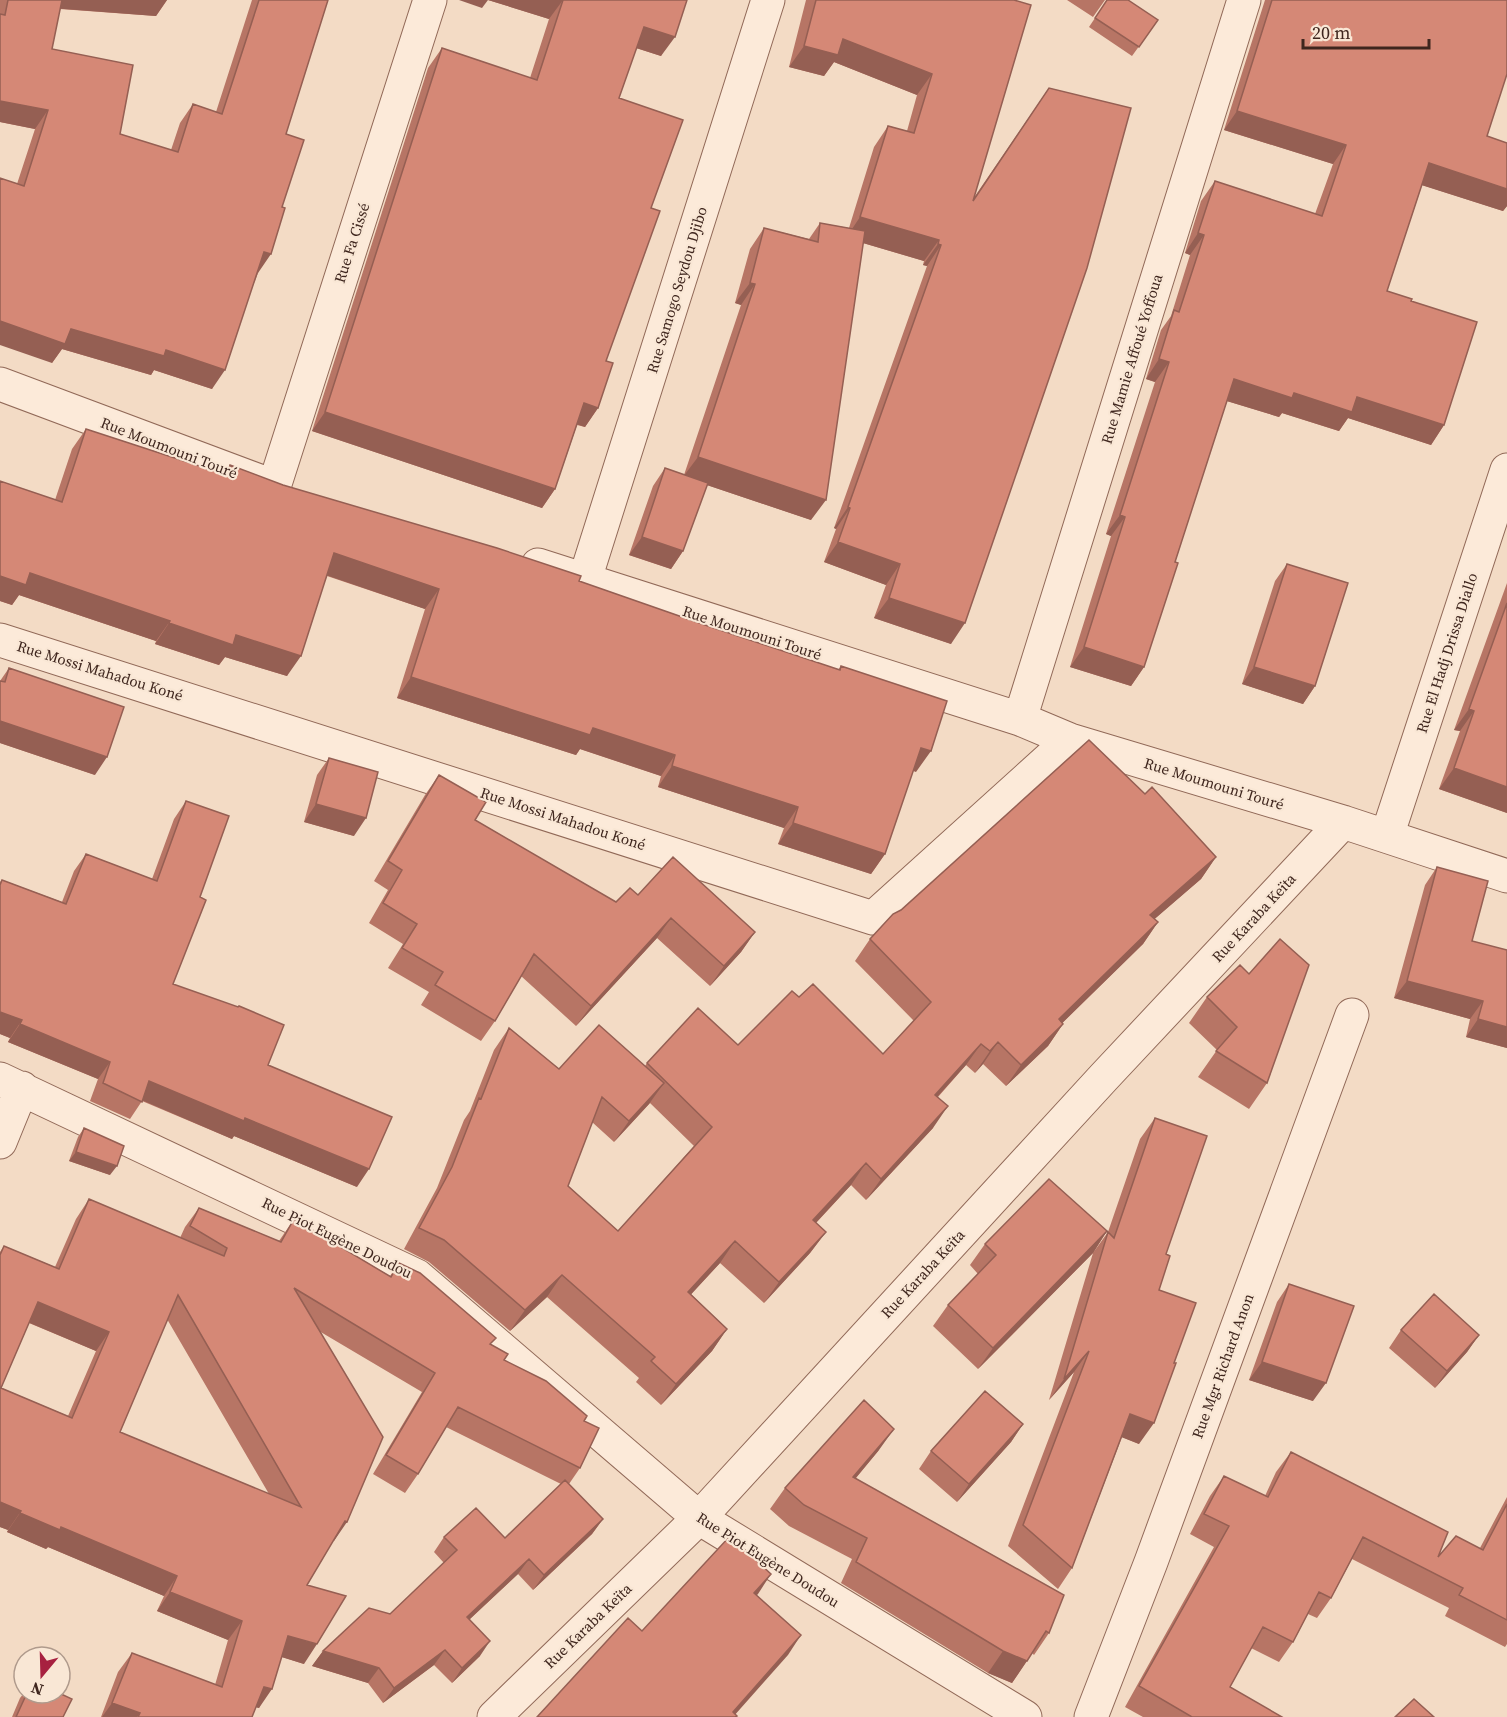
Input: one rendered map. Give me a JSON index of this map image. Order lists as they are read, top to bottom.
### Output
{
  "streets": {
    "street": [
      "Rue Fa Cissé",
      "Rue Samogo Seydou Djibo",
      "Rue Mamie Affoué Yoffoua",
      "Rue Moumouni Touré",
      "Rue El Hadj Drissa Diallo",
      "Rue Mossi Mahadou Koné",
      "Rue Karaba Keïta",
      "Rue Piot Eugène Doudou",
      "Rue Mgr Richard Anon"
    ]
  },
  "crossings": [
    ["Rue Fa Cissé", "Rue Moumouni Touré"],
    ["Rue Samogo Seydou Djibo", "Rue Moumouni Touré"],
    ["Rue Mamie Affoué Yoffoua", "Rue Moumouni Touré"],
    ["Rue Moumouni Touré", "Rue El Hadj Drissa Diallo"],
    ["Rue Moumouni Touré", "Rue Mossi Mahadou Koné"],
    ["Rue Moumouni Touré", "Rue Karaba Keïta"],
    ["Rue Karaba Keïta", "Rue Piot Eugène Doudou"]
  ],
  "scale_bar": "20 m",
  "north": "bottom"
}
